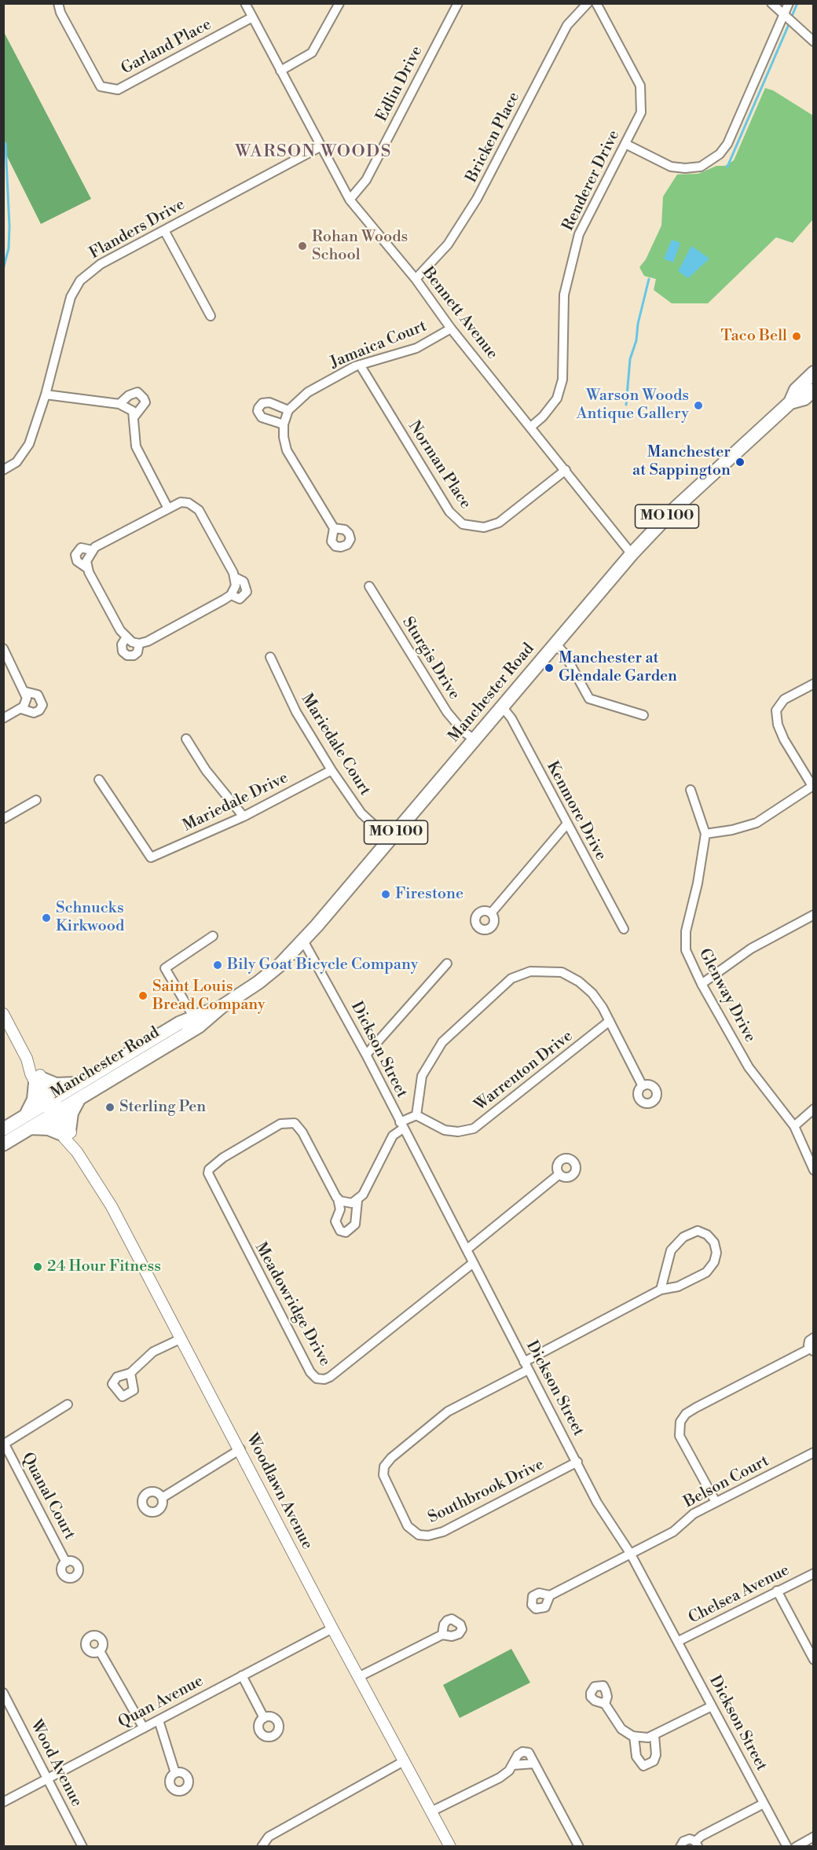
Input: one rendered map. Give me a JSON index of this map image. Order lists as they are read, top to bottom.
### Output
{
  "streets": {
    "main road": ["MO 100", "Manchester Road"],
    "street": [
      "Garland Place",
      "Edlin Drive",
      "Bricken Place",
      "Renderer Drive",
      "Flanders Drive",
      "Bennett Avenue",
      "Jamaica Court",
      "Norman Place",
      "Sturgis Drive",
      "Mariedale Court",
      "Mariedale Drive",
      "Kenmore Drive",
      "Glenway Drive",
      "Dickson Street",
      "Warrenton Drive",
      "Meadowridge Drive",
      "Belson Court",
      "Woodlawn Avenue",
      "Southbrook Drive",
      "Quanal Court",
      "Chelsea Avenue",
      "Quan Avenue",
      "Wood Avenue"
    ]
  },
  "crossings": [
    ["Garland Place", "Bennett Avenue"],
    ["Edlin Drive", "Bennett Avenue"],
    ["Bricken Place", "Bennett Avenue"],
    ["Renderer Drive", "Bennett Avenue"],
    ["Flanders Drive", "Bennett Avenue"],
    ["Bennett Avenue", "Jamaica Court"],
    ["Bennett Avenue", "Norman Place"],
    ["Bennett Avenue", "Manchester Road"],
    ["Jamaica Court", "Norman Place"],
    ["Sturgis Drive", "Manchester Road"],
    ["Manchester Road", "Mariedale Court"],
    ["Manchester Road", "Kenmore Drive"],
    ["Manchester Road", "Dickson Street"],
    ["Manchester Road", "Woodlawn Avenue"],
    ["Mariedale Court", "Mariedale Drive"],
    ["Dickson Street", "Meadowridge Drive"],
    ["Dickson Street", "Belson Court"],
    ["Dickson Street", "Southbrook Drive"],
    ["Dickson Street", "Chelsea Avenue"],
    ["Woodlawn Avenue", "Quan Avenue"],
    ["Quan Avenue", "Wood Avenue"]
  ],
  "districts": ["WARSON WOODS"],
  "places": [
    "Rohan Woods School",
    "Taco Bell",
    "Warson Woods Antique Gallery",
    "Manchester at Sappington",
    "Manchester at Glendale Garden",
    "Firestone",
    "Schnucks Kirkwood",
    "Bily Goat Bicycle Company",
    "Saint Louis Bread Company",
    "Sterling Pen",
    "24 Hour Fitness"
  ]
}
